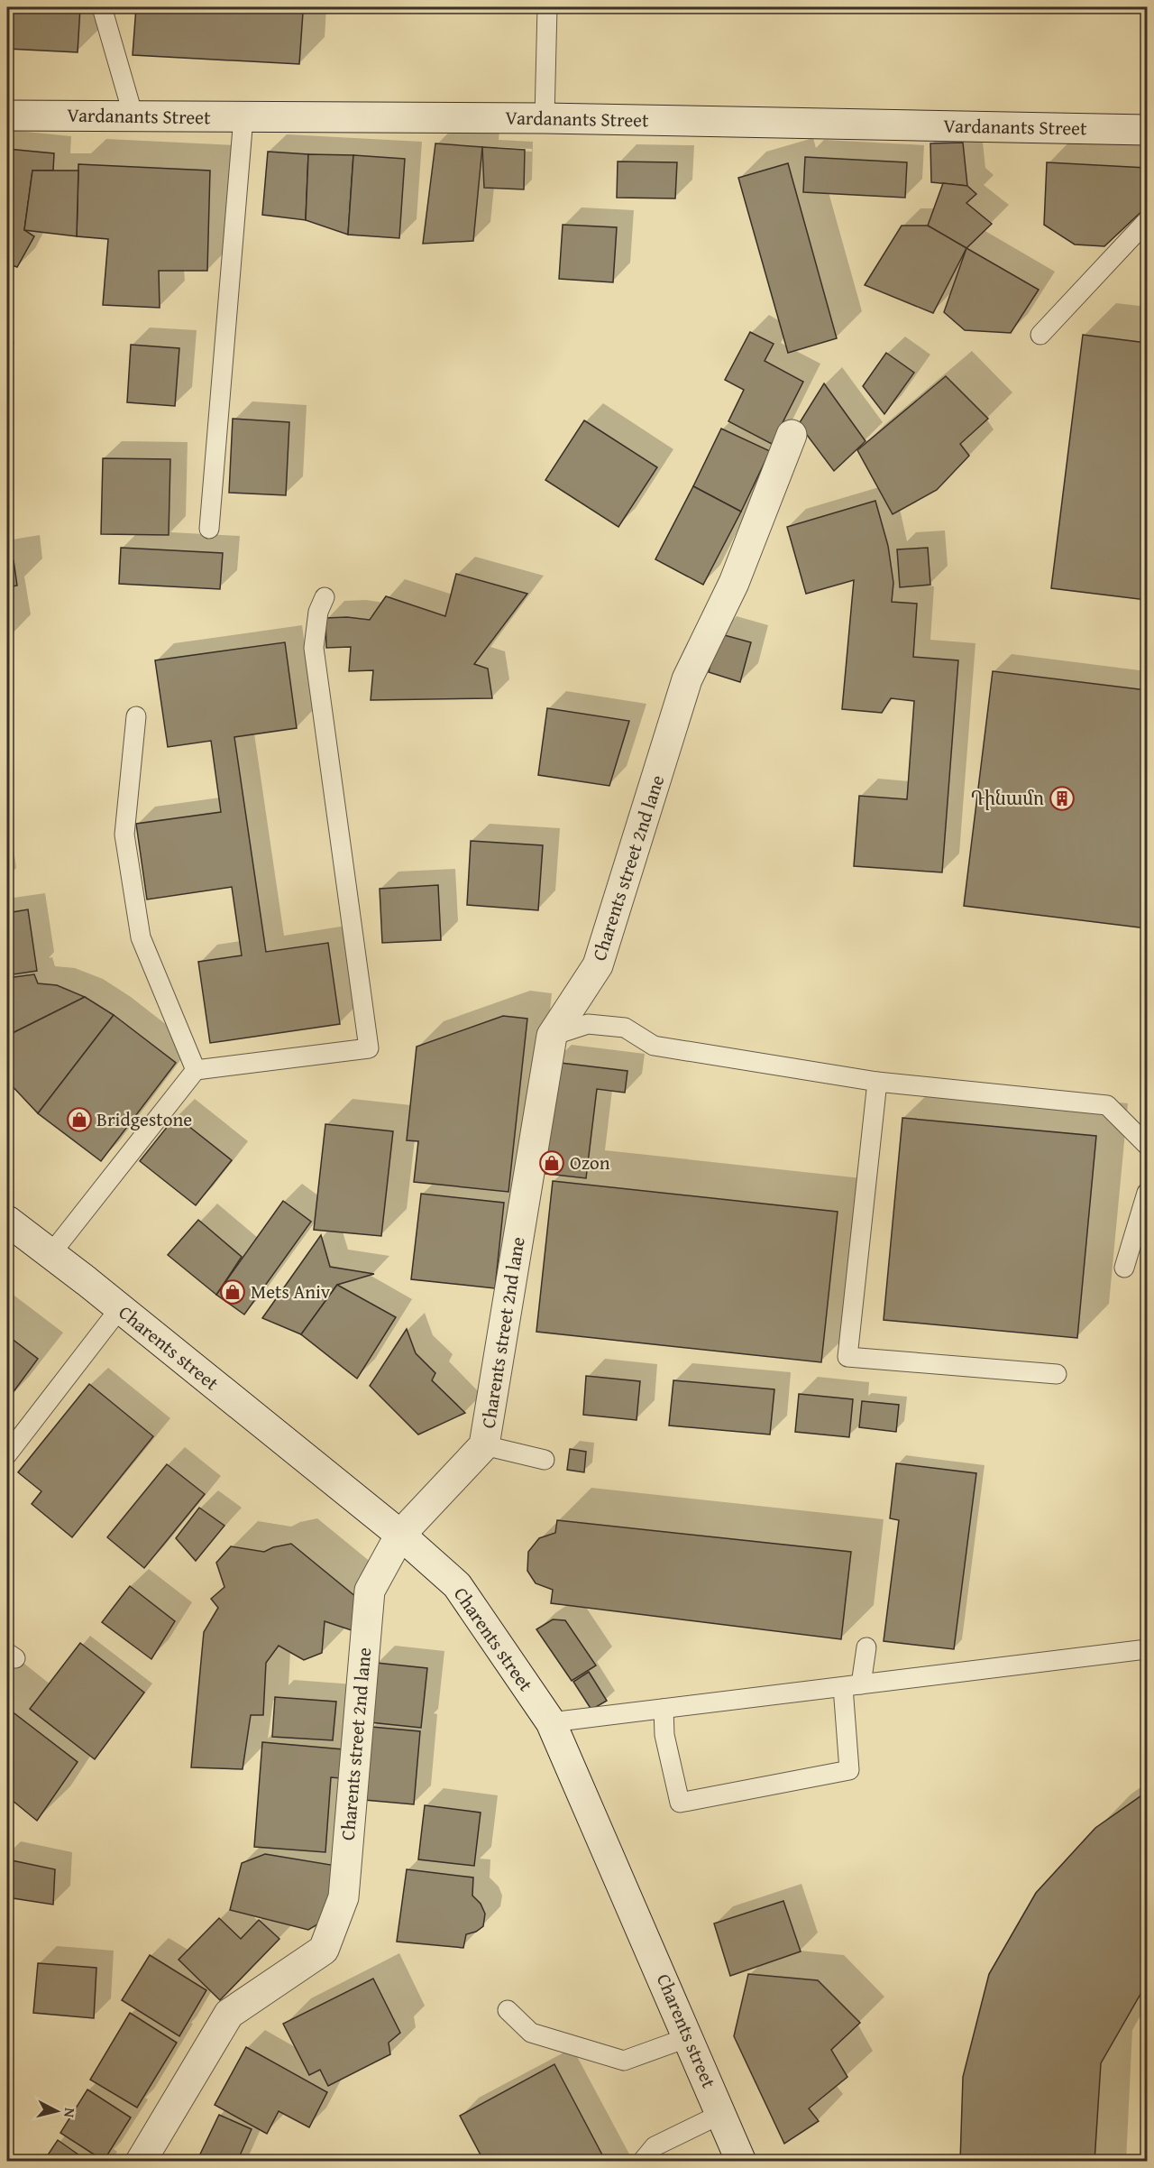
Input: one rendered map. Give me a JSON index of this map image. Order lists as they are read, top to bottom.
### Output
{
  "streets": {
    "street": ["Vardanants Street", "Charents street 2nd lane", "Charents street"]
  },
  "crossings": [
    ["Charents street 2nd lane", "Charents street"]
  ],
  "places": {
    "building": ["Դինամո"],
    "shop": ["Bridgestone", "Ozon", "Mets Aniv"]
  },
  "north": "right"
}
